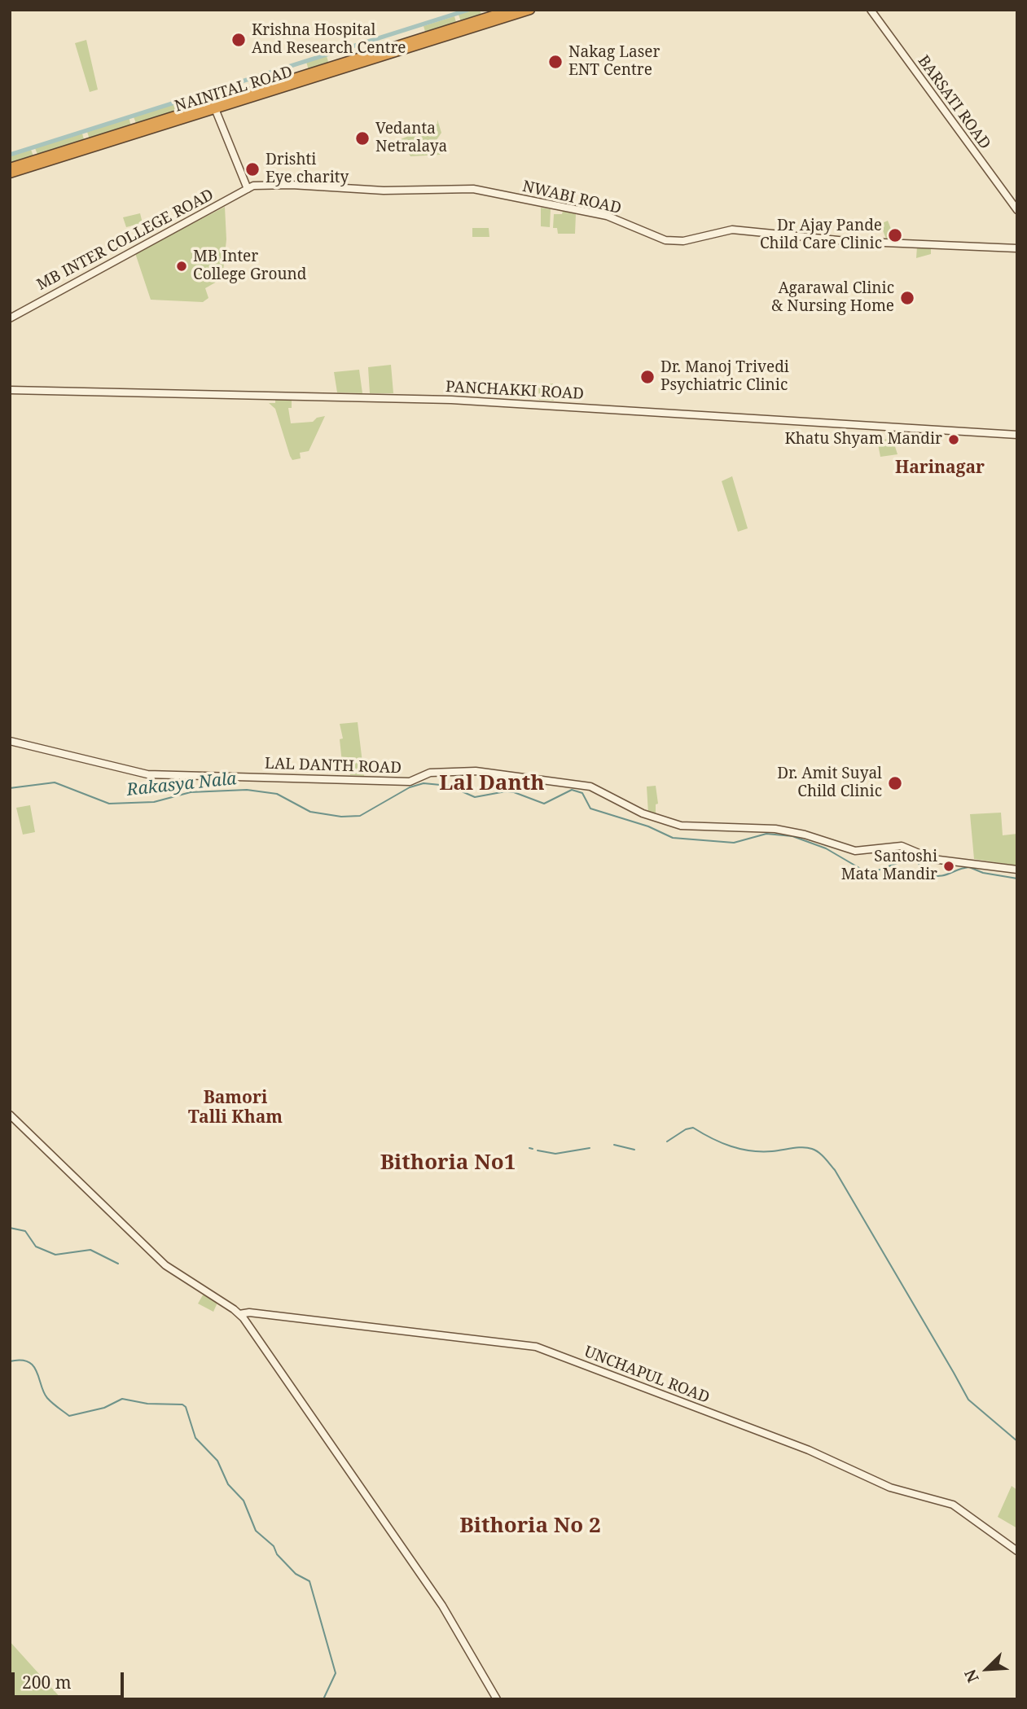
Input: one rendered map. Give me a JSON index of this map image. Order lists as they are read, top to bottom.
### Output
{
  "streets": {
    "highway": ["NAINITAL ROAD"],
    "street": [
      "BARSATI ROAD",
      "NWABI ROAD",
      "MB INTER COLLEGE ROAD",
      "PANCHAKKI ROAD",
      "LAL DANTH ROAD",
      "UNCHAPUL ROAD"
    ]
  },
  "crossings": [
    ["NWABI ROAD", "MB INTER COLLEGE ROAD"]
  ],
  "districts": [
    "Harinagar",
    "Lal Danth",
    "Bamori Talli Kham",
    "Bithoria No1",
    "Bithoria No 2"
  ],
  "water": ["Rakasya Nala"],
  "places": [
    "Krishna Hospital And Research Centre",
    "Nakag Laser ENT Centre",
    "Vedanta Netralaya",
    "Drishti Eye charity",
    "Dr Ajay Pande Child Care Clinic",
    "MB Inter College Ground",
    "Agarawal Clinic & Nursing Home",
    "Dr. Manoj Trivedi Psychiatric Clinic",
    "Khatu Shyam Mandir",
    "Dr. Amit Suyal Child Clinic",
    "Santoshi Mata Mandir"
  ],
  "scale_bar": "200 m",
  "north": "bottom left"
}
